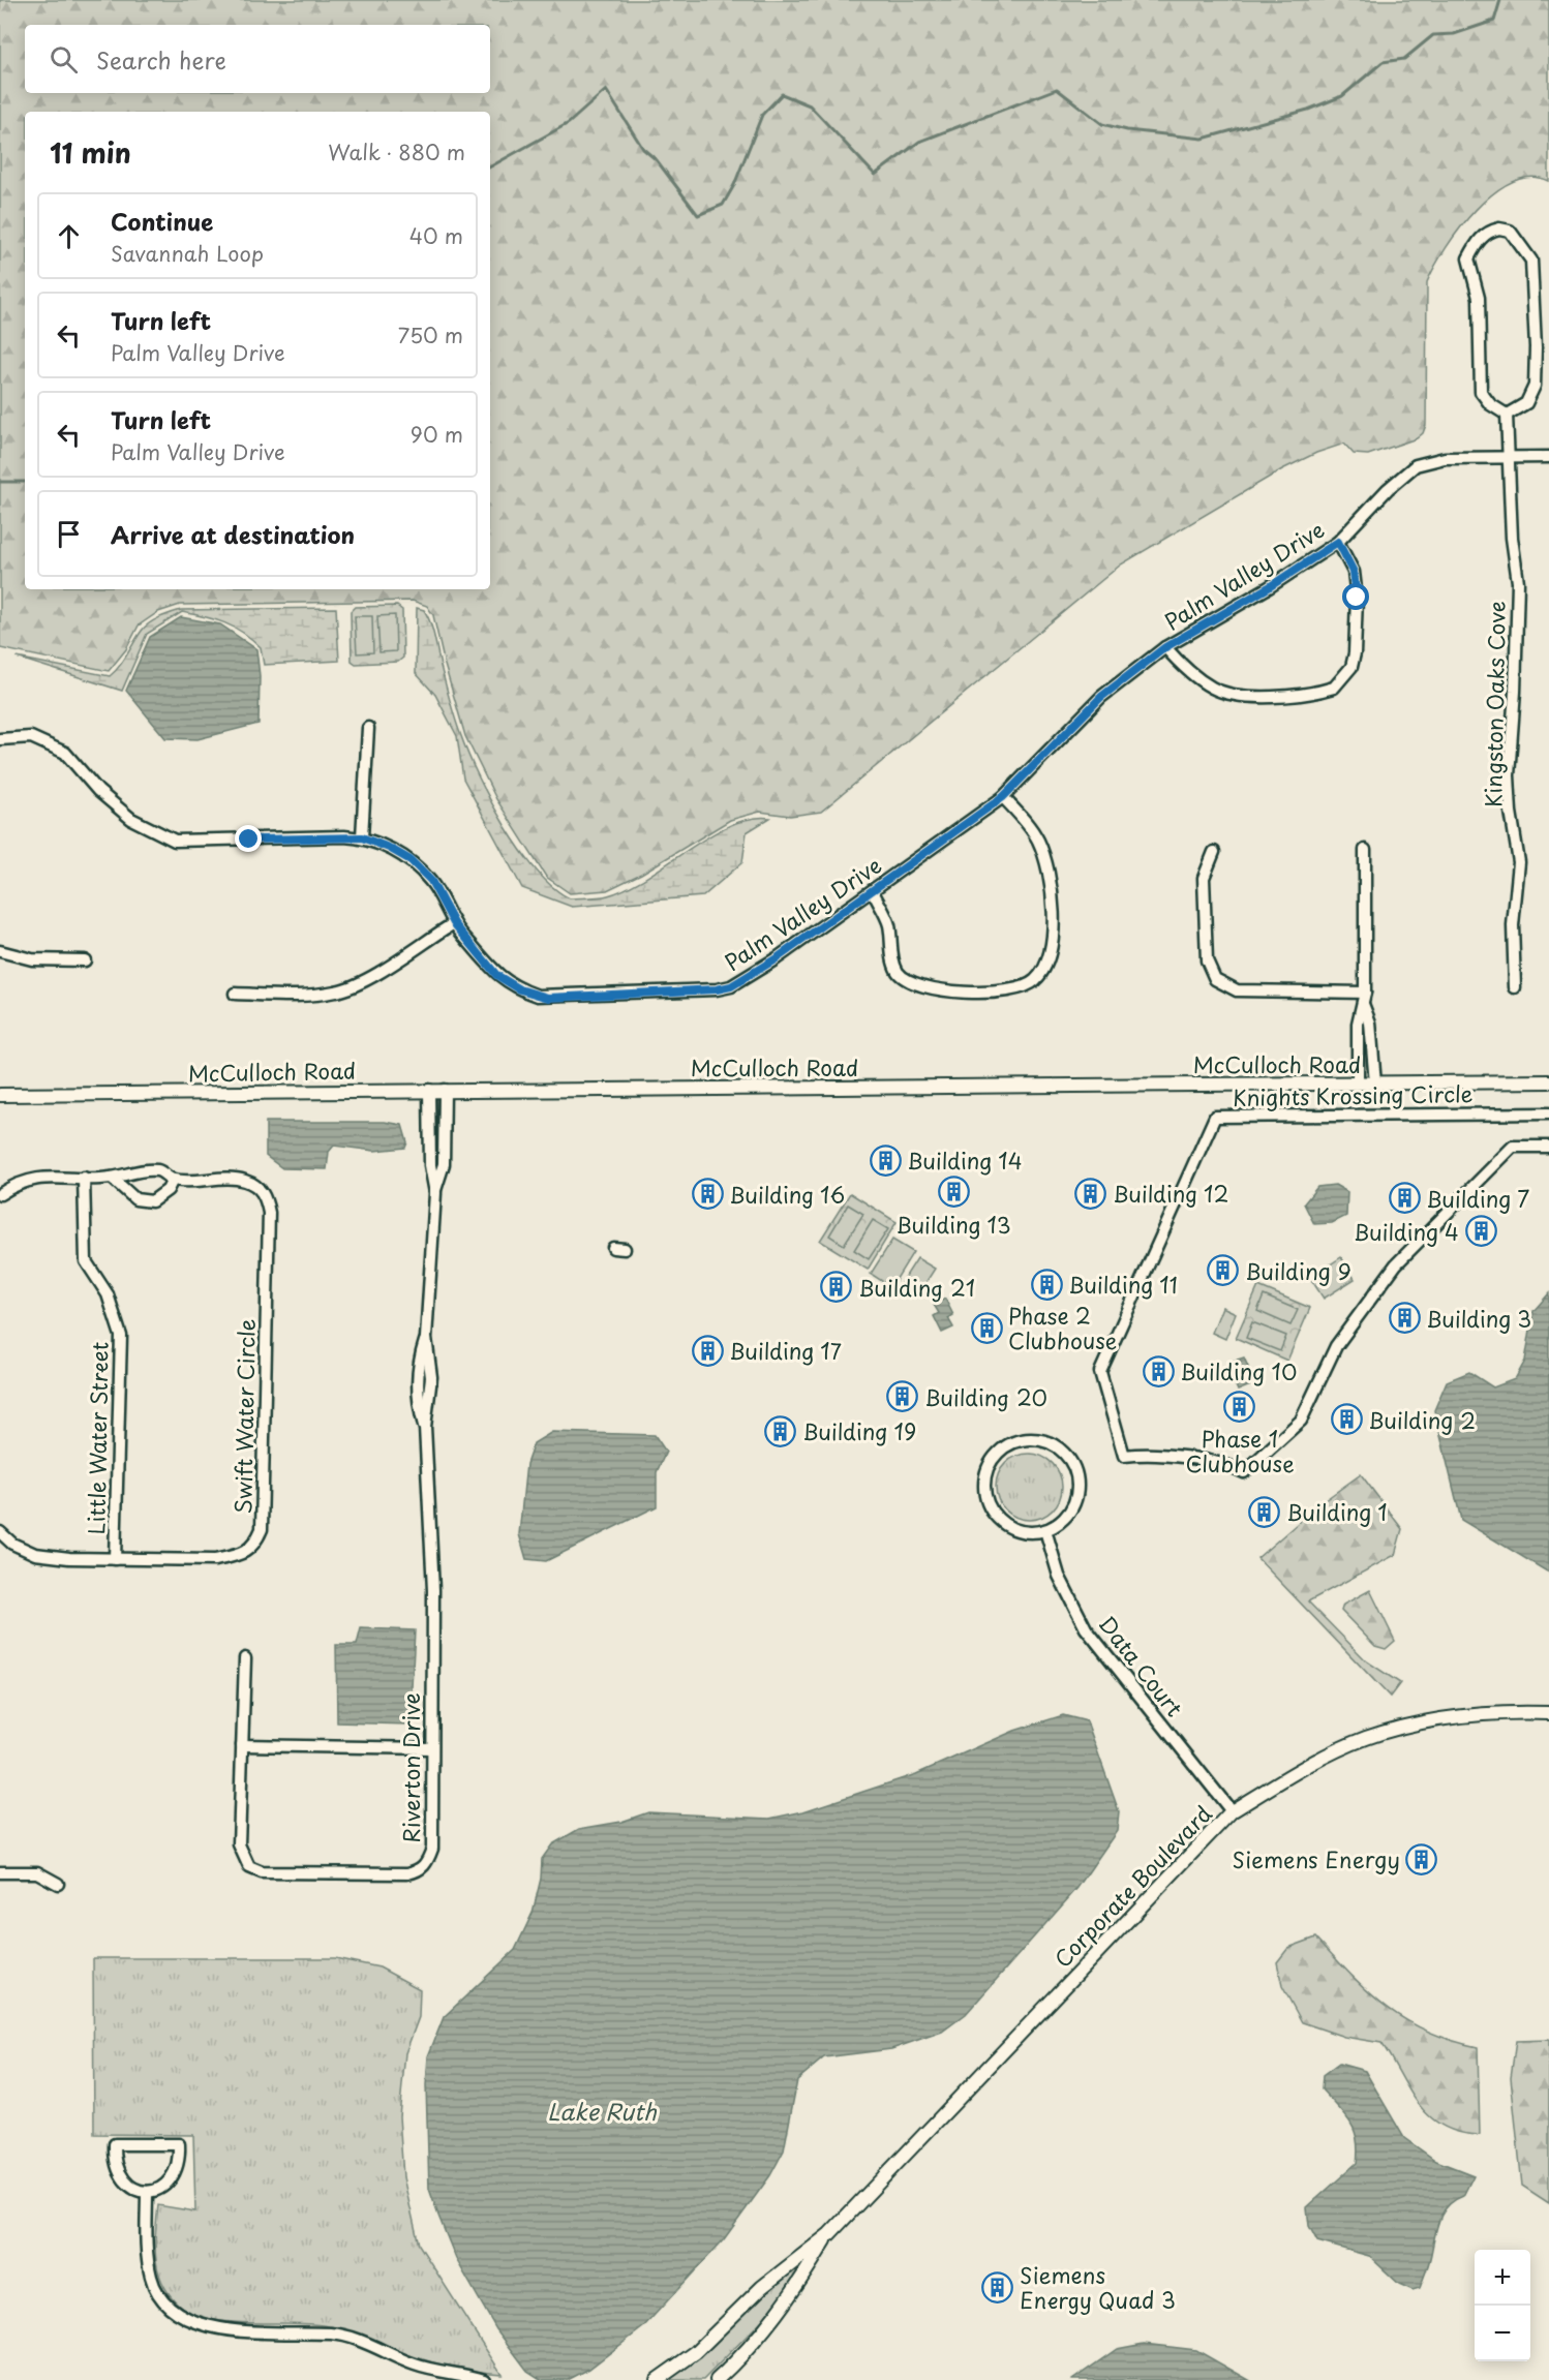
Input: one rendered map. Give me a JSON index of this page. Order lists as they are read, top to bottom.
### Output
{
  "streets": {
    "street": [
      "Palm Valley Drive",
      "Kingston Oaks Cove",
      "McCulloch Road",
      "Knights Krossing Circle",
      "Swift Water Circle",
      "Little Water Street",
      "Data Court",
      "Riverton Drive",
      "Corporate Boulevard"
    ]
  },
  "crossings": [
    ["Palm Valley Drive", "Kingston Oaks Cove"],
    ["McCulloch Road", "Riverton Drive"],
    ["Swift Water Circle", "Little Water Street"],
    ["Data Court", "Corporate Boulevard"]
  ],
  "water": ["Lake Ruth"],
  "places": {
    "building": [
      "Building 14",
      "Building 13",
      "Building 12",
      "Building 16",
      "Building 7",
      "Building 4",
      "Building 9",
      "Building 11",
      "Building 21",
      "Building 3",
      "Phase 2 Clubhouse",
      "Building 17",
      "Building 10",
      "Building 20",
      "Phase 1 Clubhouse",
      "Building 2",
      "Building 19",
      "Building 1",
      "Siemens Energy",
      "Siemens Energy Quad 3"
    ]
  },
  "page": {
    "search": "Search here",
    "heading": ["11 min", "Walk · 880 m"],
    "list": [
      ["Continue", "Savannah Loop", "40 m"],
      ["Turn left", "Palm Valley Drive", "750 m"],
      ["Turn left", "Palm Valley Drive", "90 m"],
      "Arrive at destination"
    ],
    "map_buttons": ["+", "−"]
  }
}
